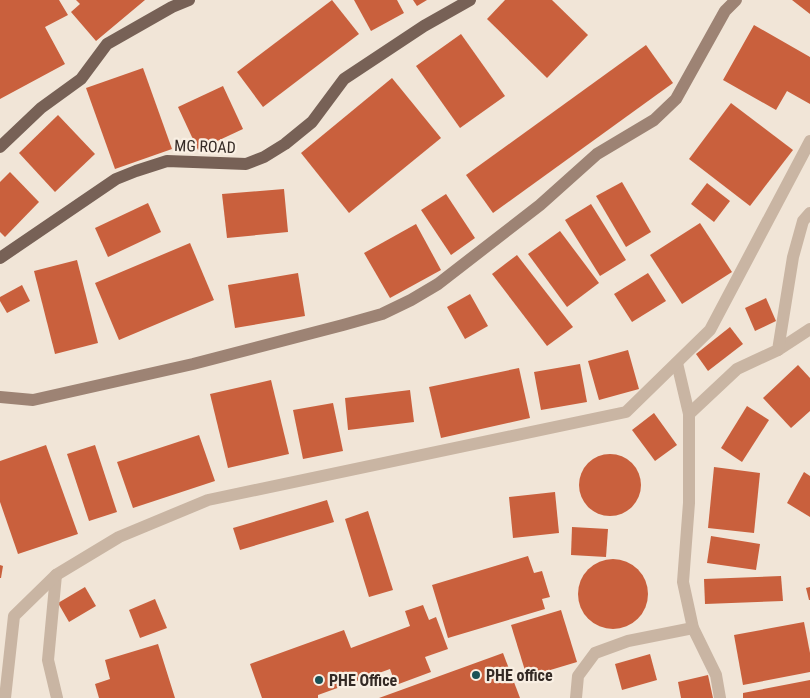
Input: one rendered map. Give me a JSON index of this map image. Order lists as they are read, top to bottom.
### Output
{
  "streets": {
    "main road": ["MG ROAD"]
  },
  "places": ["PHE office", "PHE Office"]
}
